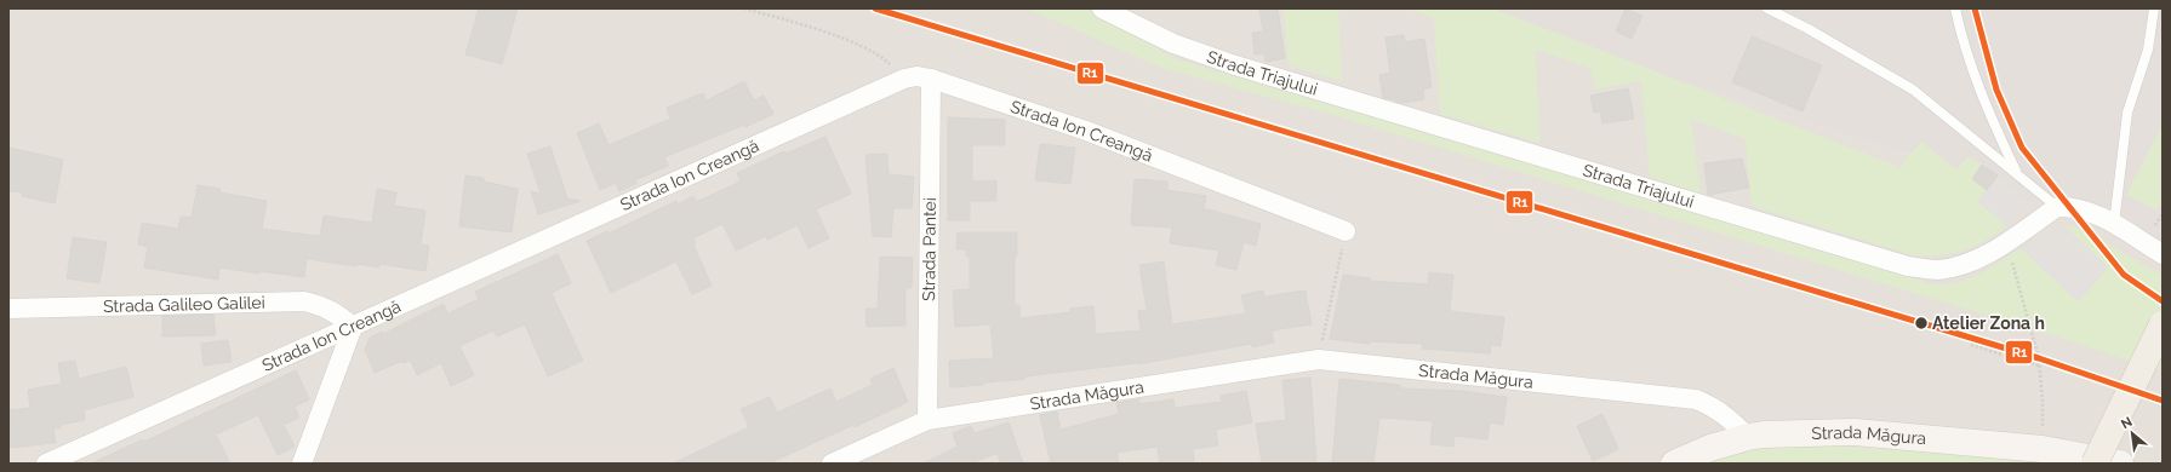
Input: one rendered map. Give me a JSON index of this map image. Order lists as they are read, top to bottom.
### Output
{
  "streets": {
    "street": [
      "Strada Triajului",
      "Strada Ion Creangă",
      "Strada Pantei",
      "Strada Galileo Galilei",
      "Strada Măgura"
    ]
  },
  "crossings": [
    ["Strada Ion Creangă", "Strada Pantei"],
    ["Strada Ion Creangă", "Strada Galileo Galilei"],
    ["Strada Pantei", "Strada Măgura"]
  ],
  "places": ["Atelier Zona h"],
  "lines": ["transit line R1"],
  "north": "top left"
}
